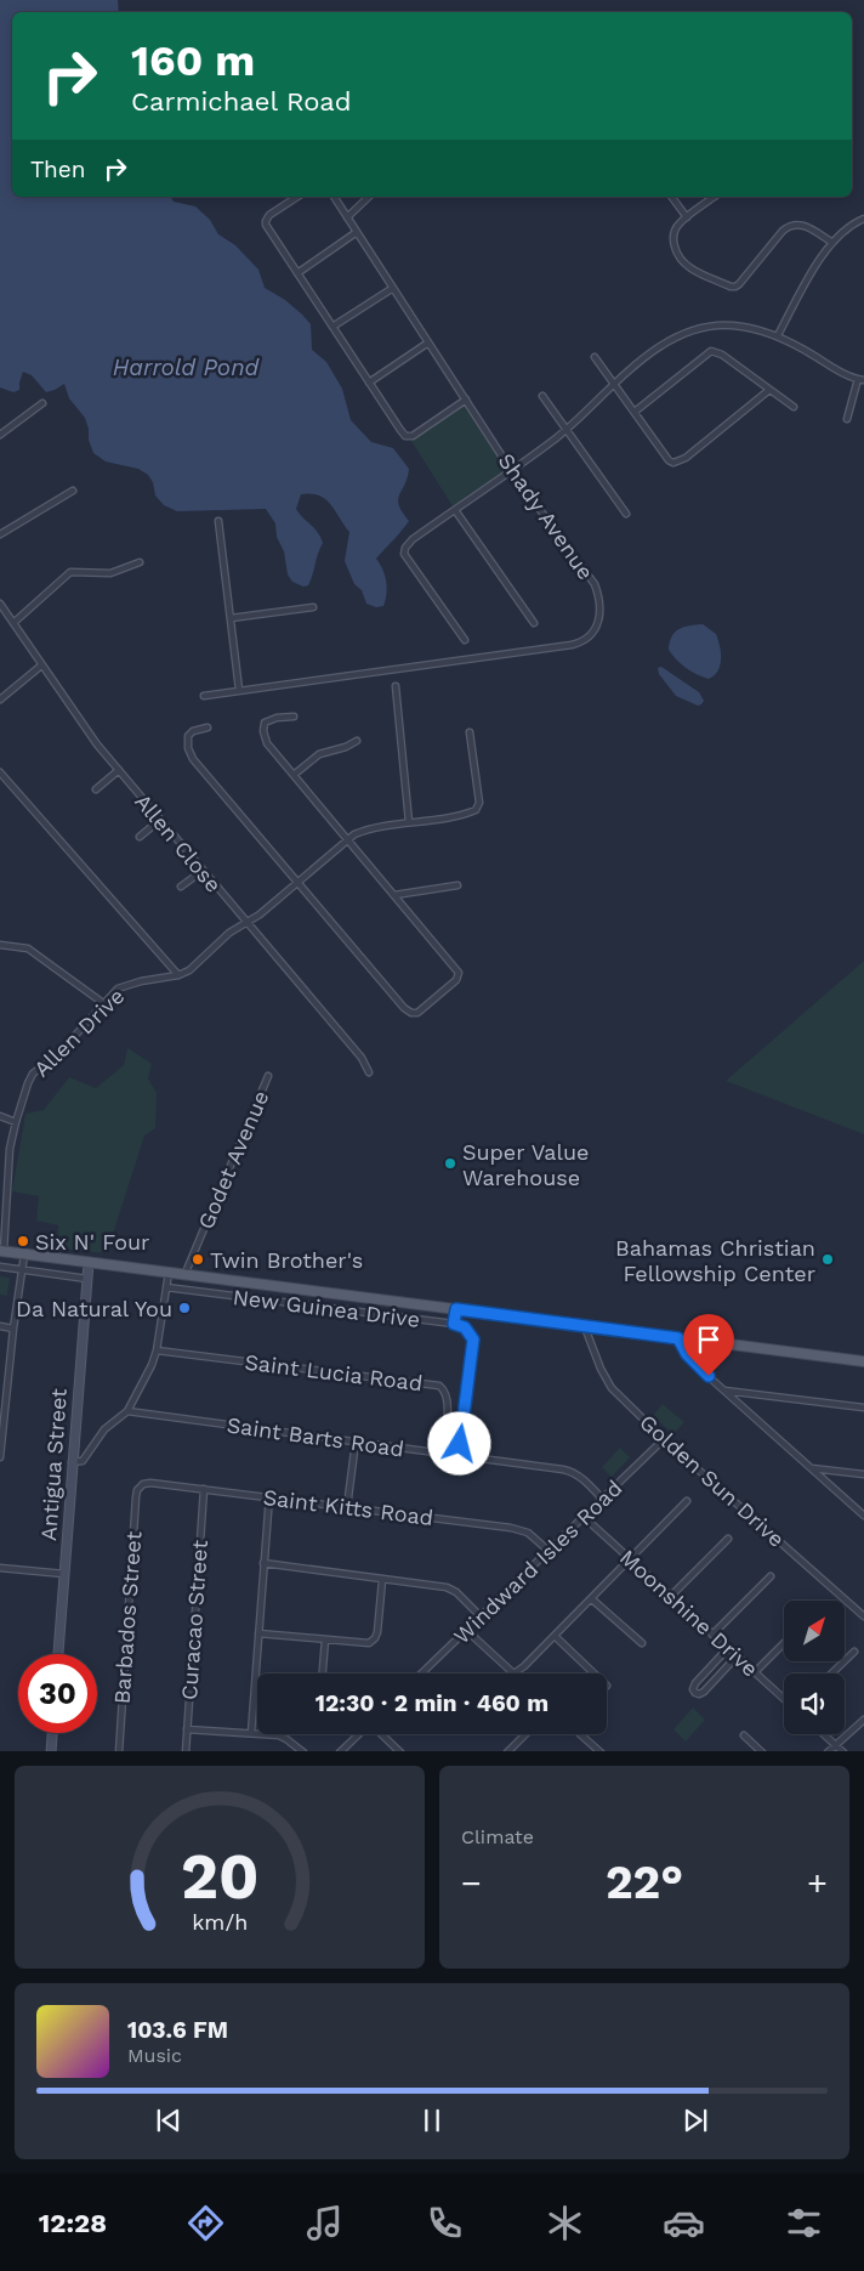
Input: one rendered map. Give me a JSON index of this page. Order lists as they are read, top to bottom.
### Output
{
  "streets": {
    "street": [
      "Shady Avenue",
      "Allen Close",
      "Allen Drive",
      "Godet Avenue",
      "New Guinea Drive",
      "Saint Lucia Road",
      "Saint Barts Road",
      "Antigua Street",
      "Golden Sun Drive",
      "Saint Kitts Road",
      "Windward Isles Road",
      "Moonshine Drive",
      "Barbados Street",
      "Curacao Street"
    ]
  },
  "crossings": [
    ["Allen Close", "Allen Drive"],
    ["Saint Lucia Road", "Saint Barts Road"],
    ["Saint Barts Road", "Windward Isles Road"],
    ["Golden Sun Drive", "Windward Isles Road"],
    ["Saint Kitts Road", "Windward Isles Road"],
    ["Saint Kitts Road", "Barbados Street"],
    ["Saint Kitts Road", "Curacao Street"],
    ["Windward Isles Road", "Moonshine Drive"]
  ],
  "water": ["Harrold Pond"],
  "places": [
    "Super Value Warehouse",
    "Six N' Four",
    "Twin Brother's",
    "Bahamas Christian Fellowship Center",
    "Da Natural You"
  ],
  "north": "top right",
  "page": {
    "turn": ["160 m", "Carmichael Road"],
    "then": "Then",
    "limit": "30",
    "trip": "12:30 · 2 min · 460 m",
    "tile": "Climate",
    "heat": ["−", "22°", "+"],
    "song": ["103.6 FM", "Music"],
    "tabs": "12:28",
    "gauge": ["20", "km/h"]
  }
}
